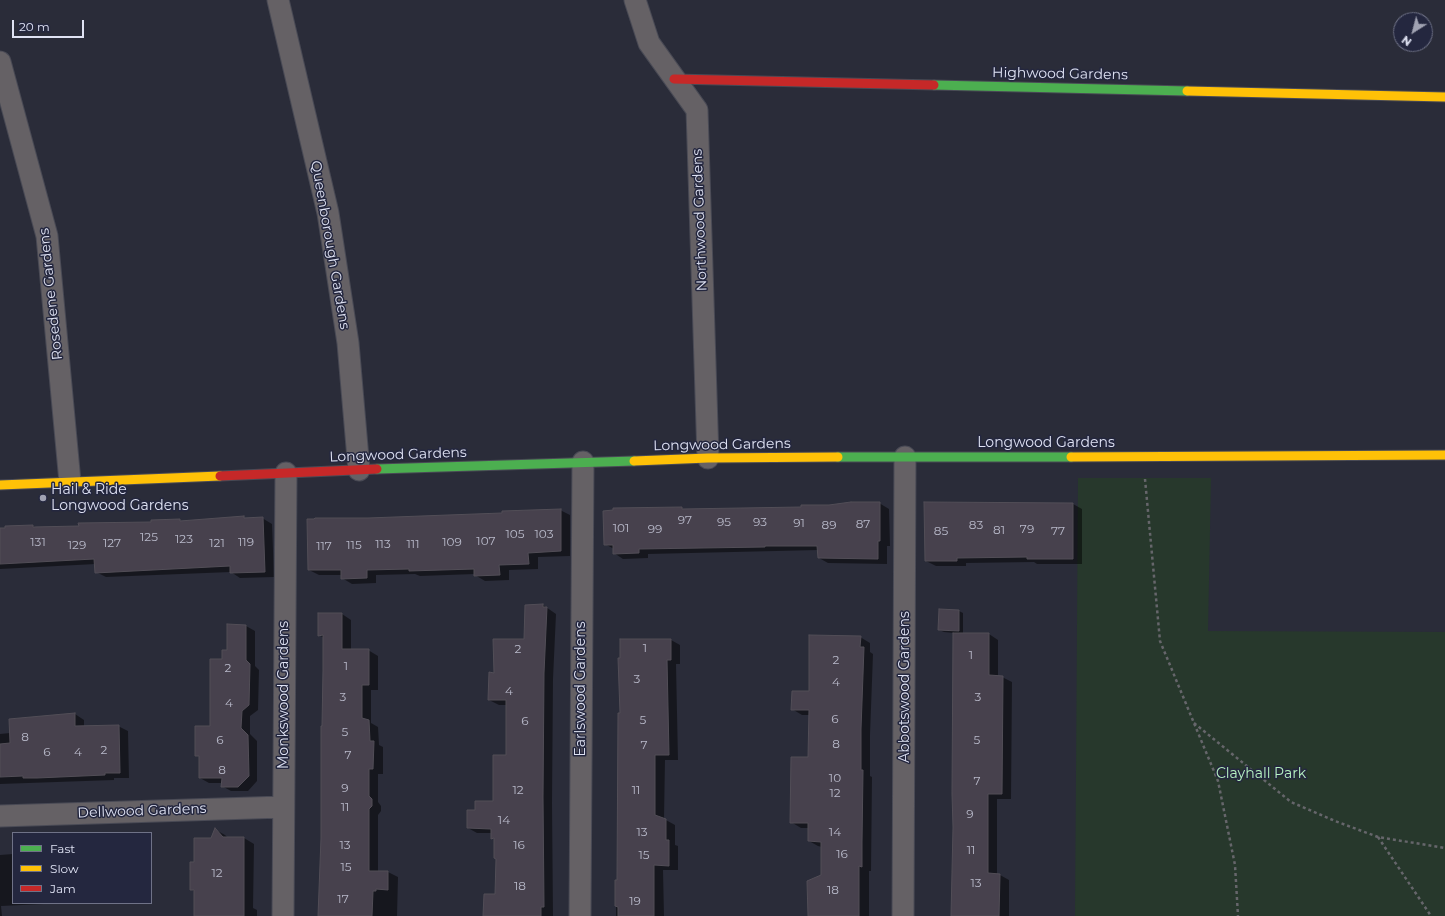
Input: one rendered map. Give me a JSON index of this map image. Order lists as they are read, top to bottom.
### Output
{
  "streets": {
    "street": [
      "Highwood Gardens",
      "Northwood Gardens",
      "Queenborough Gardens",
      "Rosedene Gardens",
      "Longwood Gardens",
      "Abbotswood Gardens",
      "Earlswood Gardens",
      "Monkswood Gardens",
      "Dellwood Gardens"
    ]
  },
  "crossings": [
    ["Highwood Gardens", "Northwood Gardens"],
    ["Northwood Gardens", "Longwood Gardens"],
    ["Queenborough Gardens", "Longwood Gardens"],
    ["Rosedene Gardens", "Longwood Gardens"],
    ["Longwood Gardens", "Abbotswood Gardens"],
    ["Longwood Gardens", "Earlswood Gardens"],
    ["Longwood Gardens", "Monkswood Gardens"],
    ["Monkswood Gardens", "Dellwood Gardens"]
  ],
  "parks": ["Clayhall Park"],
  "places": ["Hail & Ride Longwood Gardens"],
  "house_numbers": [
    "97",
    "95",
    "93",
    "91",
    "87",
    "89",
    "83",
    "101",
    "99",
    "79",
    "81",
    "85",
    "77",
    "105",
    "103",
    "125",
    "123",
    "107",
    "131",
    "119",
    "109",
    "127",
    "121",
    "113",
    "111",
    "129",
    "115",
    "117",
    "1",
    "2",
    "1",
    "2",
    "1",
    "2",
    "3",
    "4",
    "4",
    "3",
    "3",
    "4",
    "6",
    "5",
    "6",
    "5",
    "8",
    "6",
    "5",
    "8",
    "7",
    "2",
    "6",
    "4",
    "7",
    "8",
    "10",
    "7",
    "9",
    "12",
    "11",
    "12",
    "11",
    "9",
    "14",
    "13",
    "14",
    "13",
    "16",
    "11",
    "16",
    "15",
    "15",
    "12",
    "13",
    "18",
    "18",
    "17",
    "19"
  ],
  "legend": ["Fast", "Slow", "Jam"],
  "scale_bar": "20 m",
  "north": "bottom left"
}
